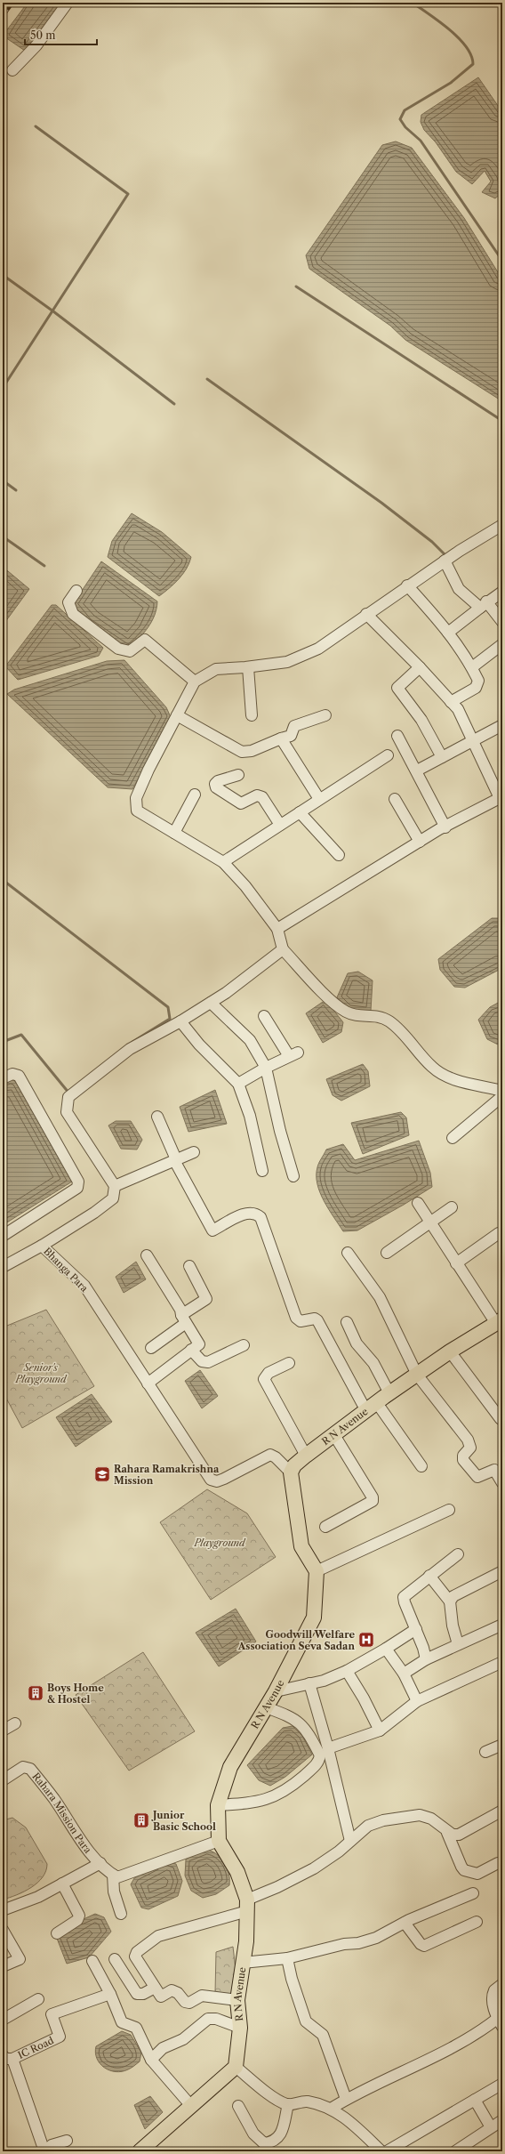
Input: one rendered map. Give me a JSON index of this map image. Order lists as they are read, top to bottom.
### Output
{
  "streets": {
    "main road": ["R N Avenue"],
    "street": ["Bhanga Para", "Rahara Mission Para", "IC Road"]
  },
  "crossings": [
    ["Bhanga Para", "R N Avenue"]
  ],
  "parks": ["Senior's Playground", "Playground"],
  "places": {
    "school or university": ["Rahara Ramakrishna Mission"],
    "hospital": ["Goodwill Welfare Association Seva Sadan"],
    "building": ["Boys Home & Hostel", "Junior Basic School"]
  },
  "scale_bar": "50 m"
}
